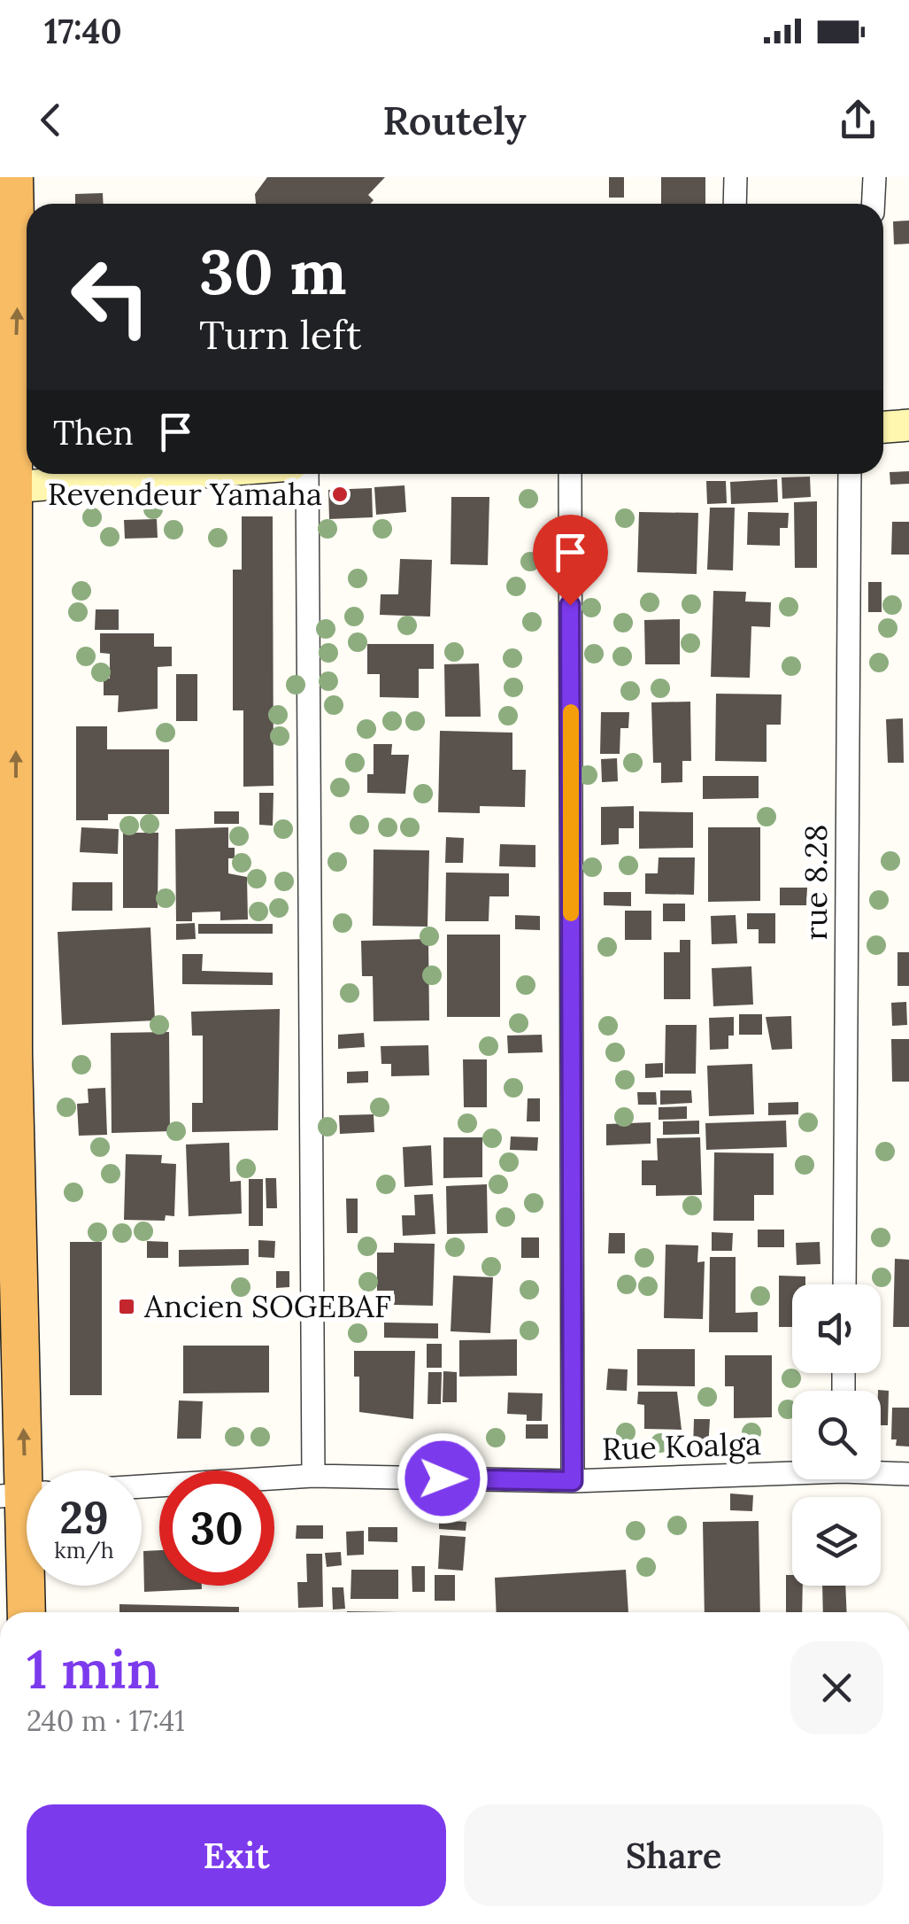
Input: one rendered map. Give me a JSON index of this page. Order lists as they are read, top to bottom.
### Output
{
  "streets": {
    "street": ["rue 8.28", "Rue Koalga"]
  },
  "places": {
    "other": ["Revendeur Yamaha"],
    "transit": ["Ancien SOGEBAF"]
  },
  "page": {
    "status": "17:40",
    "header": "Routely",
    "turn": ["30 m", "Turn left"],
    "then": "Then",
    "speed": "29 km/h",
    "limit": "30",
    "heading": ["1 min", "240 m · 17:41"],
    "buttons": ["Exit", "Share"]
  }
}
